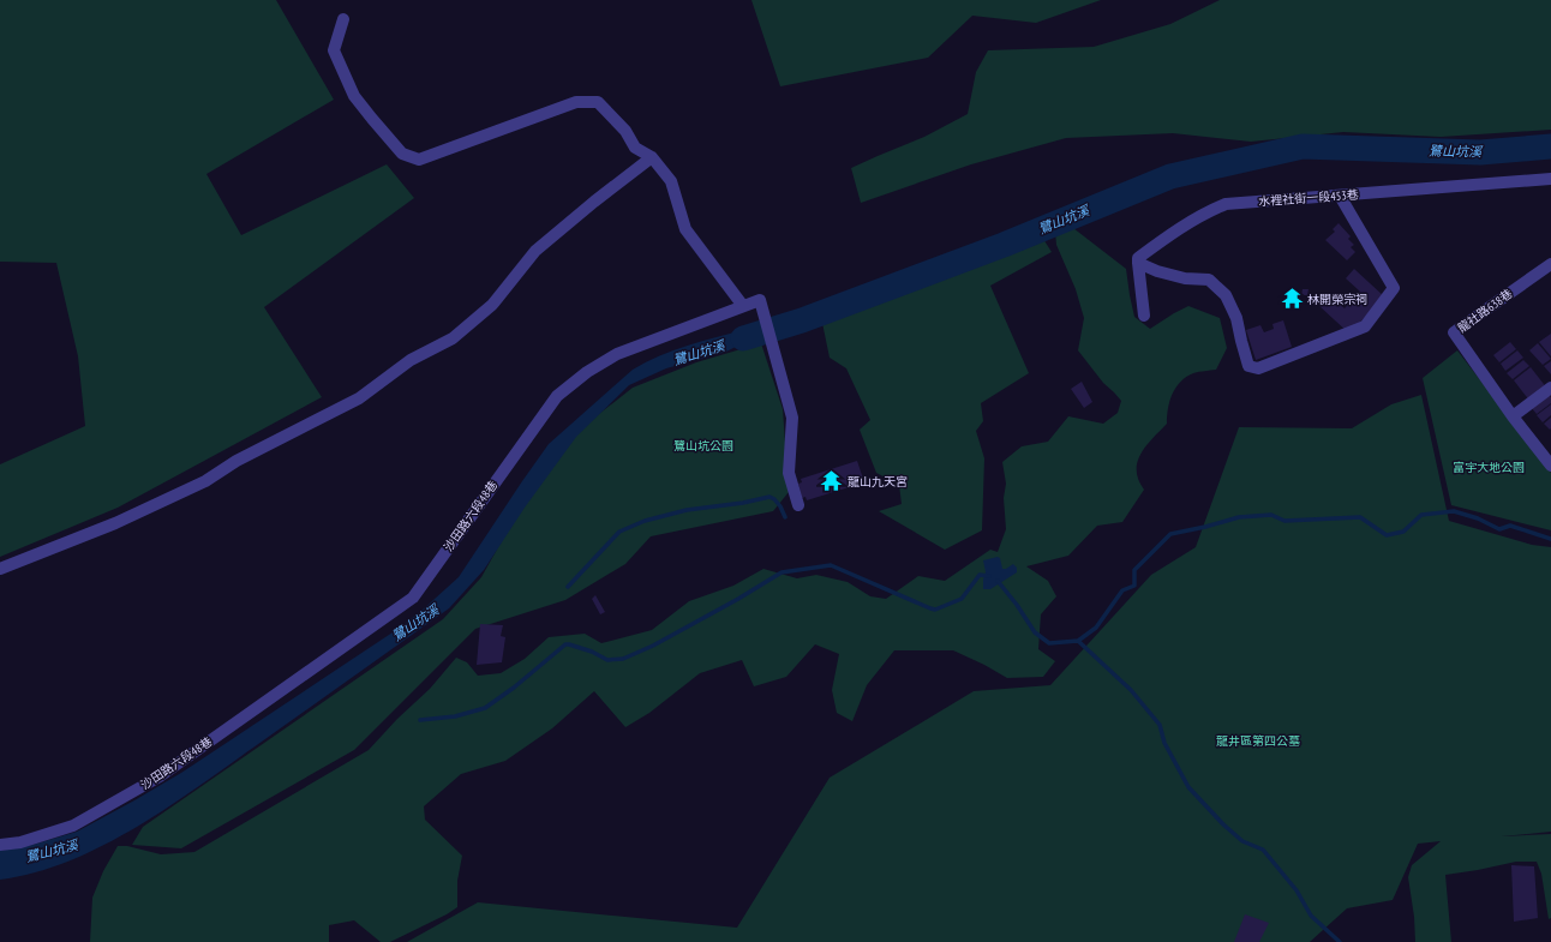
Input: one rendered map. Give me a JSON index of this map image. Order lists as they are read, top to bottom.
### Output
{
  "streets": {
    "street": ["水裡社街一段453巷", "龍社路638巷", "沙田路六段48巷"]
  },
  "water": ["鷺山坑溪"],
  "parks": ["鷺山坑公園", "富宇大地公園", "龍井區第四公墓"],
  "places": {
    "temple": ["林開榮宗祠", "龍山九天宮"]
  }
}
